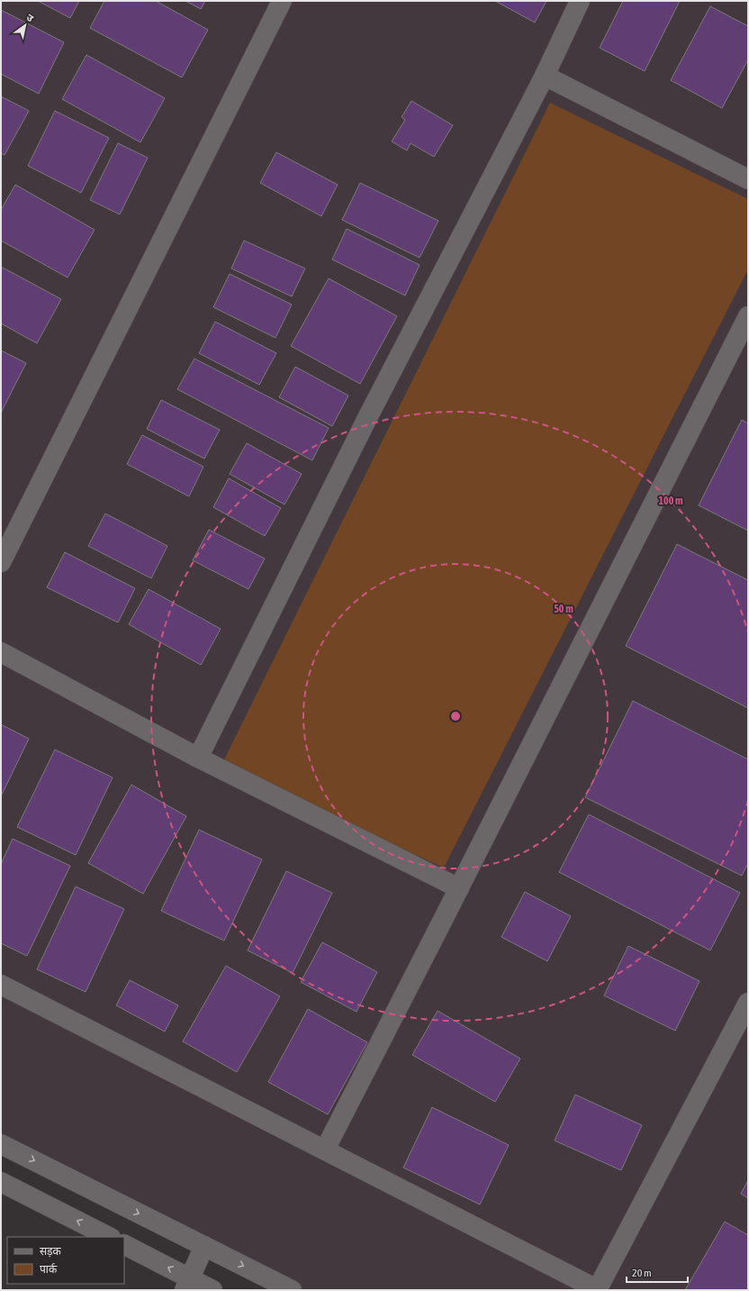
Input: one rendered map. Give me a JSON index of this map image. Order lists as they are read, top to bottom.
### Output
{
  "legend": ["सड़क", "पार्क"],
  "scale_bar": "20 m",
  "north": "top right",
  "rings": ["100 m", "50 m"]
}
